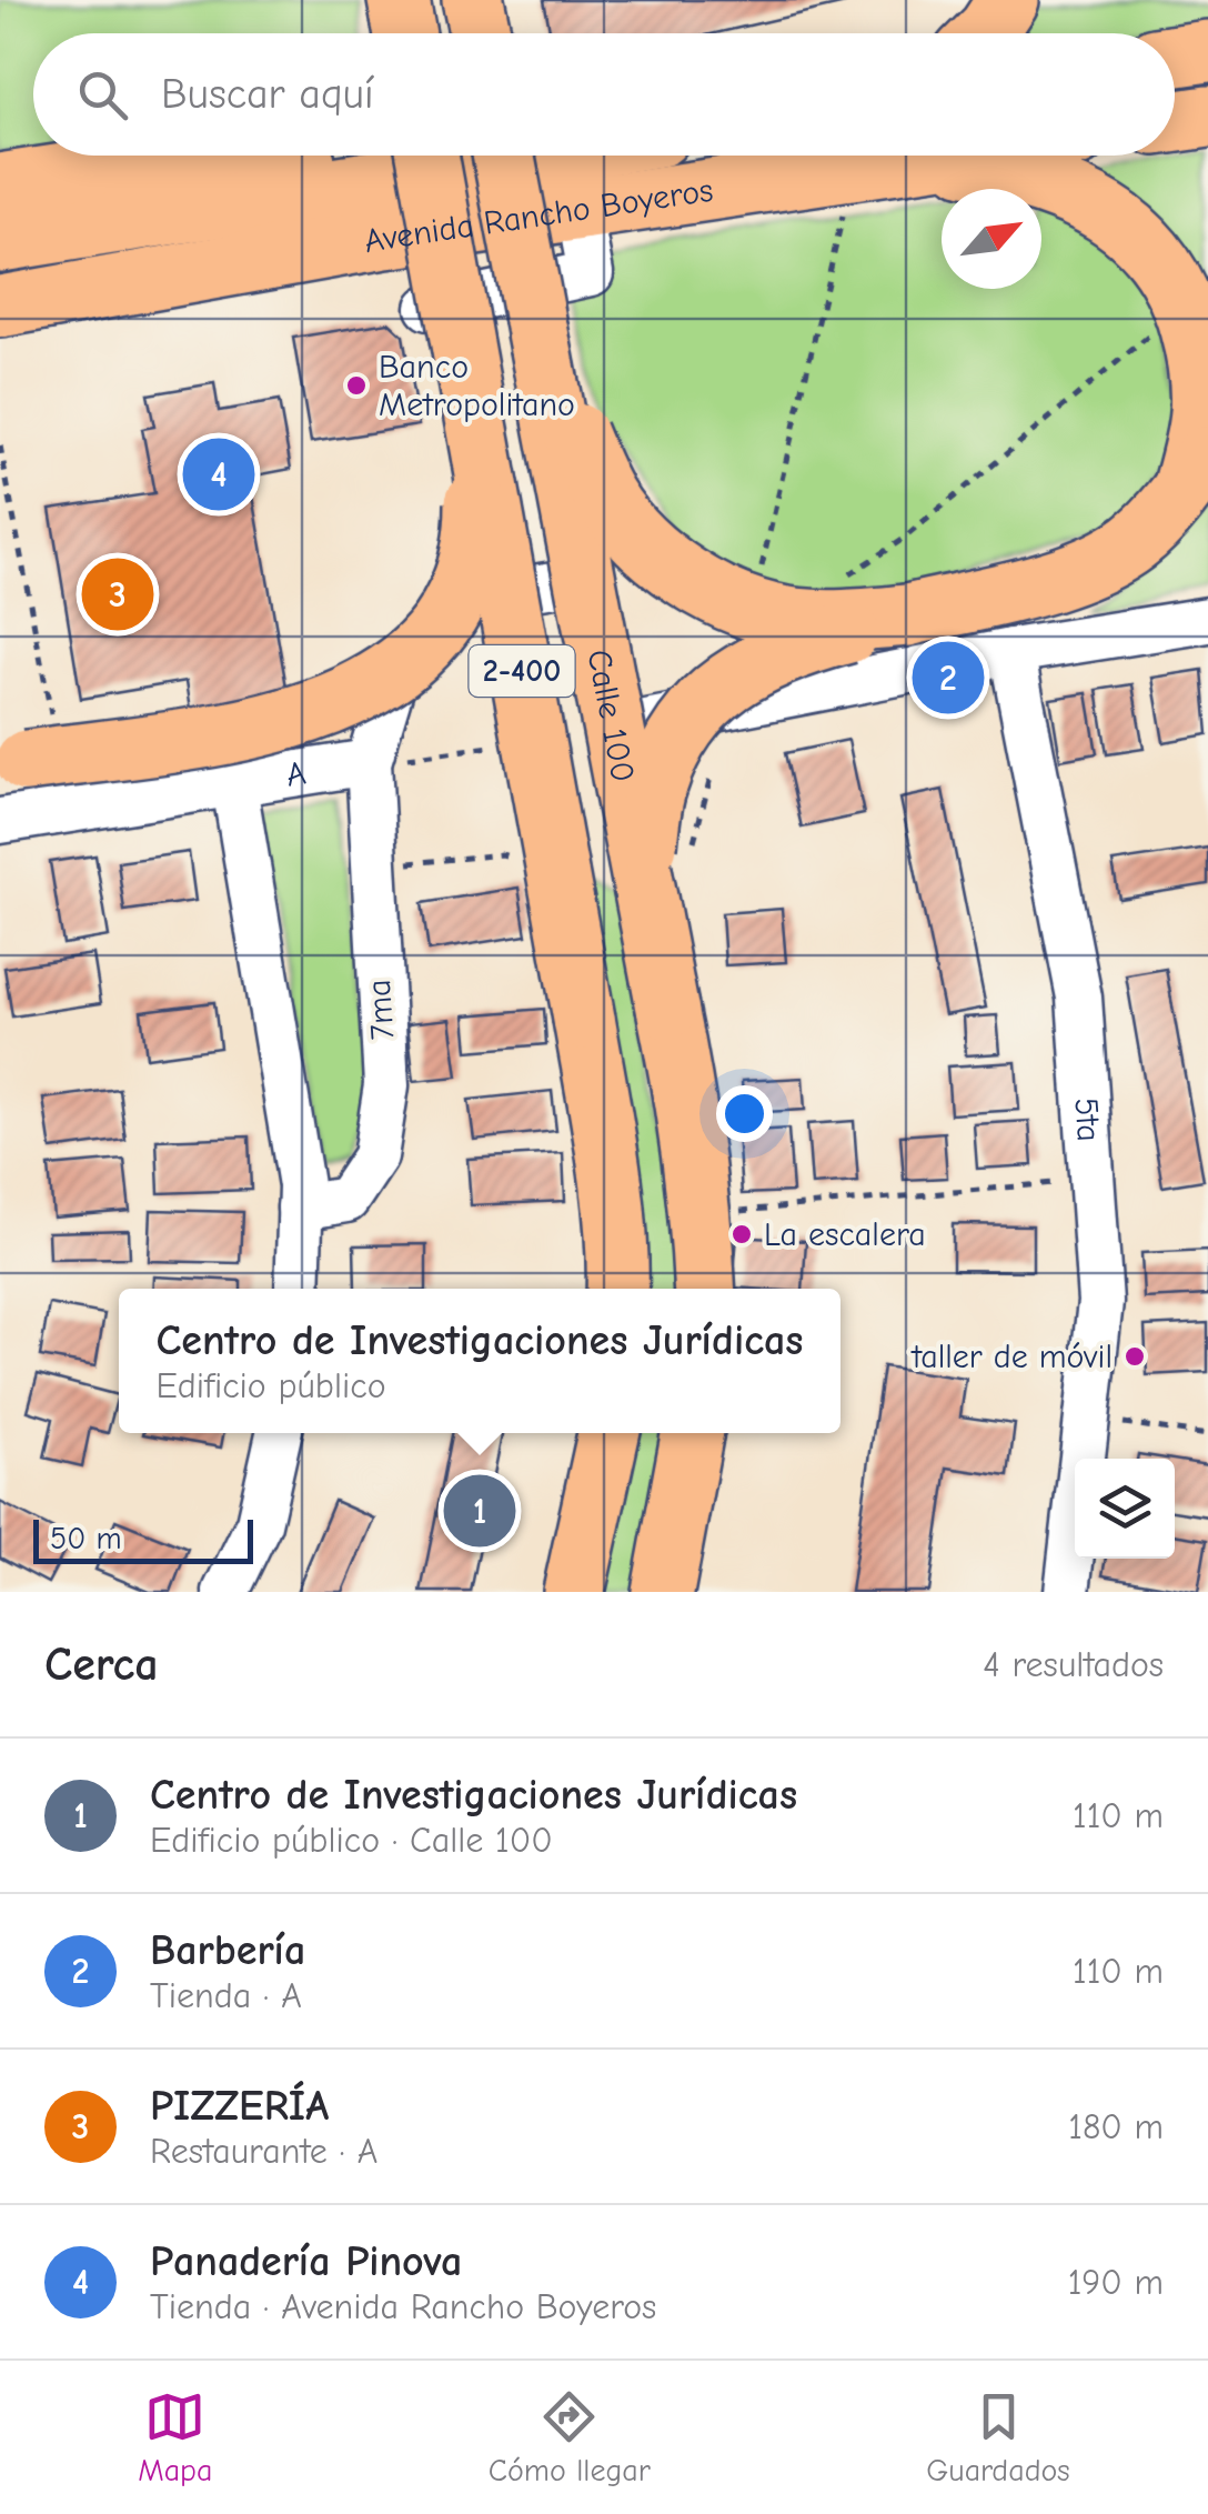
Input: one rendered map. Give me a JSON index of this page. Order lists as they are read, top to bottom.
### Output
{
  "streets": {
    "highway": ["Avenida Rancho Boyeros", "2-400", "Calle 100"],
    "street": ["A", "7ma", "5ta"]
  },
  "crossings": [
    ["A", "7ma"]
  ],
  "places": ["Banco Metropolitano", "La escalera", "taller de móvil"],
  "scale_bar": "50 m",
  "north": "top right",
  "page": {
    "search": "Buscar aquí",
    "pins": [
      "4",
      "3",
      "2",
      "1"
    ],
    "popup": ["Centro de Investigaciones Jurídicas", "Edificio público"],
    "scale": "50 m",
    "heading": ["Cerca", "4 resultados"],
    "list": [
      {
        "mark": "1",
        "name": "Centro de Investigaciones Jurídicas",
        "note": "Edificio público · Calle 100",
        "value": "110 m"
      },
      {
        "mark": "2",
        "name": "Barbería",
        "note": "Tienda · A",
        "value": "110 m"
      },
      {
        "mark": "3",
        "name": "PIZZERÍA",
        "note": "Restaurante · A",
        "value": "180 m"
      },
      {
        "mark": "4",
        "name": "Panadería Pinova",
        "note": "Tienda · Avenida Rancho Boyeros",
        "value": "190 m"
      }
    ],
    "nav": ["Mapa", "Cómo llegar", "Guardados"]
  }
}
